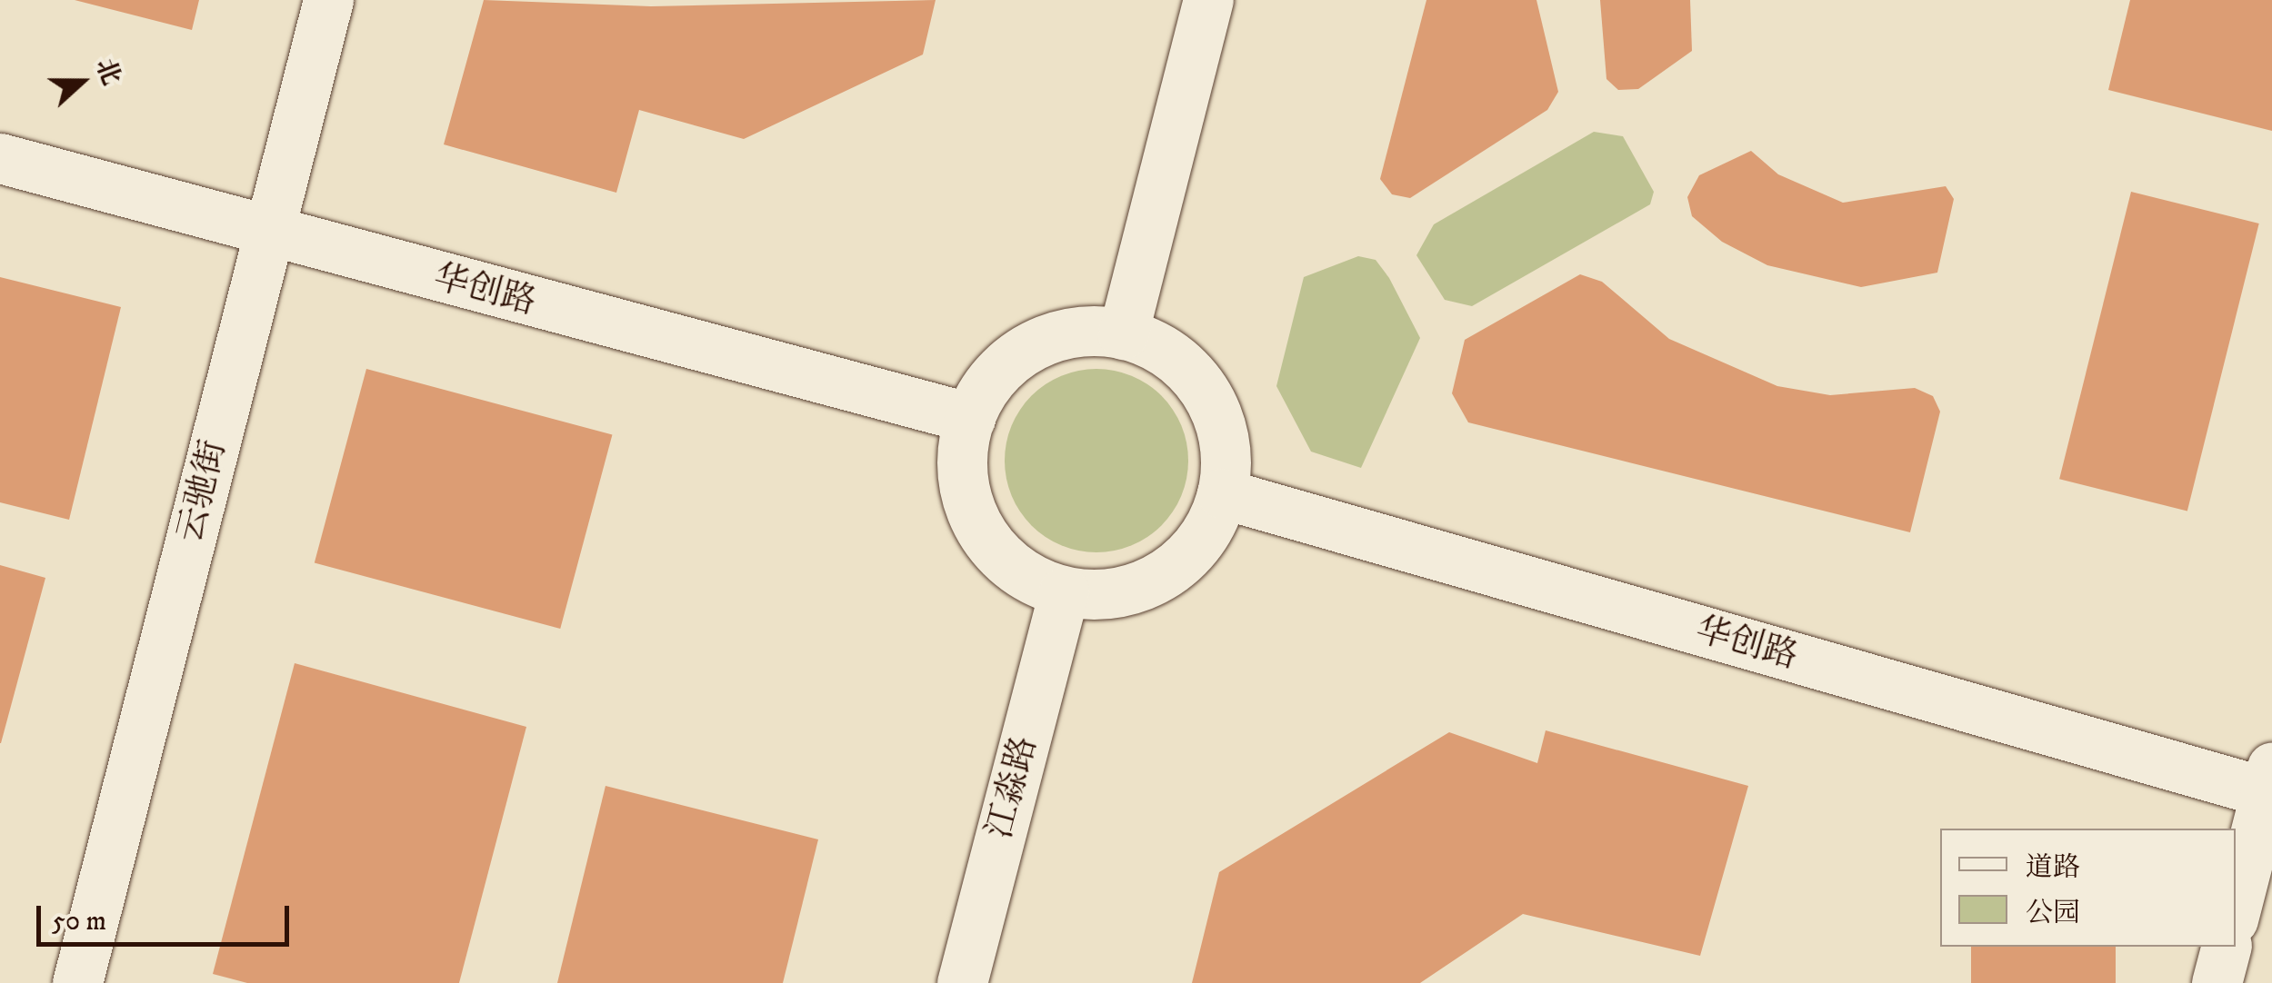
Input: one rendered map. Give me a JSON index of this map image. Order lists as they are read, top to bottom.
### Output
{
  "streets": {
    "street": ["华创路", "云驰街", "江淼路"]
  },
  "crossings": [
    ["华创路", "云驰街"],
    ["华创路", "江淼路"]
  ],
  "legend": ["道路", "公园"],
  "scale_bar": "50 m",
  "north": "right"
}
